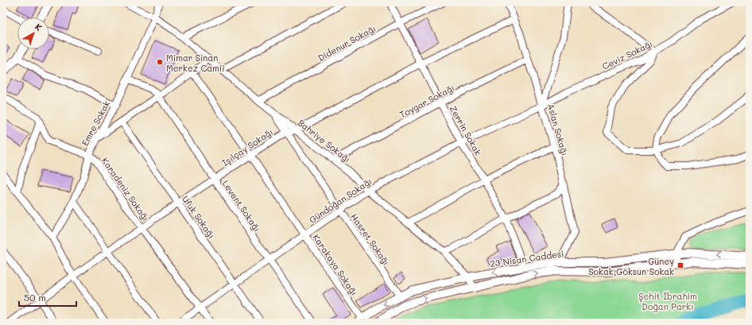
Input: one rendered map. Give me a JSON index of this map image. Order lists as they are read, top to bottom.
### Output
{
  "streets": {
    "street": [
      "Didenur Sokağı",
      "Ceviz Sokağı",
      "Toygar Sokağı",
      "Emre Sokak",
      "Aslan Sokağı",
      "Zerrin Sokak",
      "Bahriye Sokağı",
      "Işılçay Sokağı",
      "Karadeniz Sokağı",
      "Gündoğan Sokağı",
      "Levent Sokağı",
      "Ufuk Sokağı",
      "Hasret Sokağı",
      "23 Nisan Caddesi",
      "Karakaya Sokağı"
    ]
  },
  "crossings": [
    ["Didenur Sokağı", "Zerrin Sokak"],
    ["Didenur Sokağı", "Bahriye Sokağı"],
    ["Ceviz Sokağı", "Aslan Sokağı"],
    ["Ceviz Sokağı", "Gündoğan Sokağı"],
    ["Toygar Sokağı", "Aslan Sokağı"],
    ["Toygar Sokağı", "Zerrin Sokak"],
    ["Toygar Sokağı", "Bahriye Sokağı"],
    ["Emre Sokak", "Bahriye Sokağı"],
    ["Emre Sokak", "Karadeniz Sokağı"],
    ["Aslan Sokağı", "Işılçay Sokağı"],
    ["Aslan Sokağı", "Gündoğan Sokağı"],
    ["Aslan Sokağı", "23 Nisan Caddesi"],
    ["Zerrin Sokak", "Işılçay Sokağı"],
    ["Zerrin Sokak", "Gündoğan Sokağı"],
    ["Zerrin Sokak", "23 Nisan Caddesi"],
    ["Bahriye Sokağı", "Işılçay Sokağı"],
    ["Bahriye Sokağı", "Gündoğan Sokağı"],
    ["Bahriye Sokağı", "Hasret Sokağı"],
    ["Bahriye Sokağı", "23 Nisan Caddesi"],
    ["Işılçay Sokağı", "Karadeniz Sokağı"],
    ["Işılçay Sokağı", "Levent Sokağı"],
    ["Işılçay Sokağı", "Ufuk Sokağı"],
    ["Işılçay Sokağı", "Hasret Sokağı"],
    ["Işılçay Sokağı", "Karakaya Sokağı"],
    ["Karadeniz Sokağı", "Gündoğan Sokağı"],
    ["Gündoğan Sokağı", "Levent Sokağı"],
    ["Gündoğan Sokağı", "Ufuk Sokağı"],
    ["Gündoğan Sokağı", "Hasret Sokağı"],
    ["Gündoğan Sokağı", "Karakaya Sokağı"],
    ["Hasret Sokağı", "23 Nisan Caddesi"],
    ["23 Nisan Caddesi", "Karakaya Sokağı"]
  ],
  "parks": ["Şehit İbrahim Doğan Parkı"],
  "places": {
    "other": ["Mimar Sinan Merkez Camii"],
    "transit": ["Güney Sokak;Göksun Sokak"]
  },
  "scale_bar": "50 m",
  "north": "top right"
}
